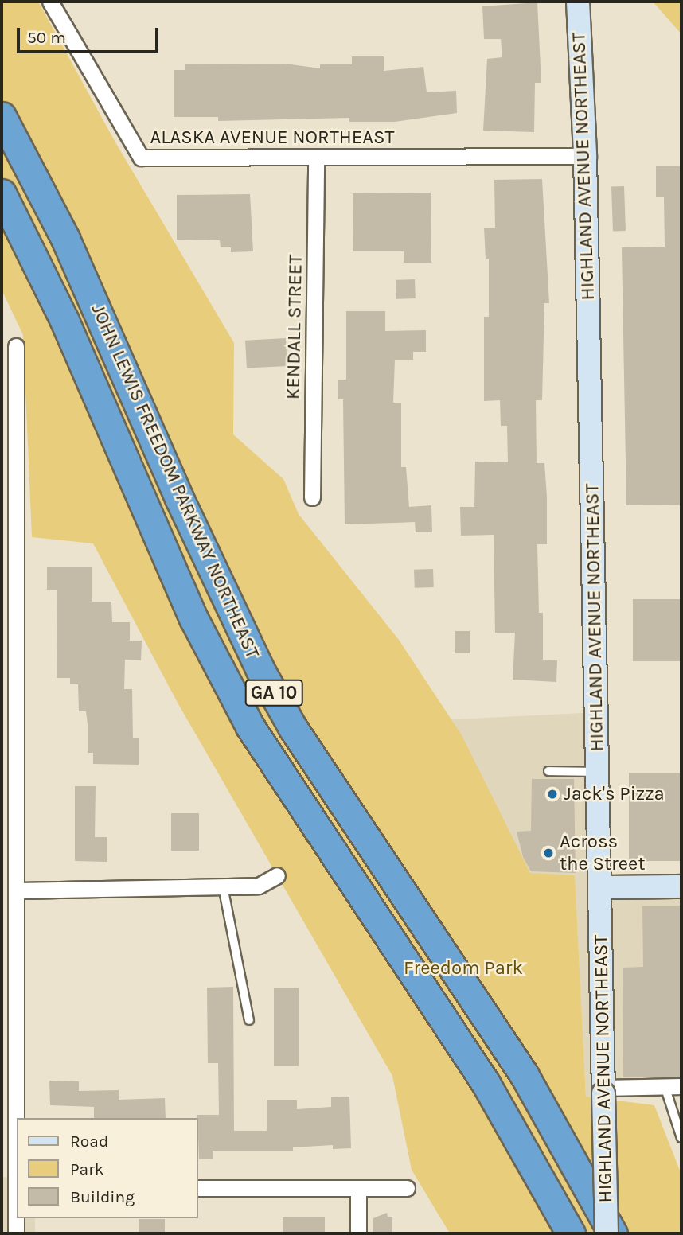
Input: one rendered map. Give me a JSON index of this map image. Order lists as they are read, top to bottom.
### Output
{
  "streets": {
    "highway": ["JOHN LEWIS FREEDOM PARKWAY NORTHEAST", "GA 10"],
    "main road": ["HIGHLAND AVENUE NORTHEAST"],
    "street": ["ALASKA AVENUE NORTHEAST", "KENDALL STREET"]
  },
  "crossings": [
    ["ALASKA AVENUE NORTHEAST", "HIGHLAND AVENUE NORTHEAST"],
    ["ALASKA AVENUE NORTHEAST", "KENDALL STREET"]
  ],
  "parks": ["Freedom Park"],
  "places": ["Jack's Pizza", "Across the Street"],
  "legend": ["Road", "Park", "Building"],
  "scale_bar": "50 m"
}
